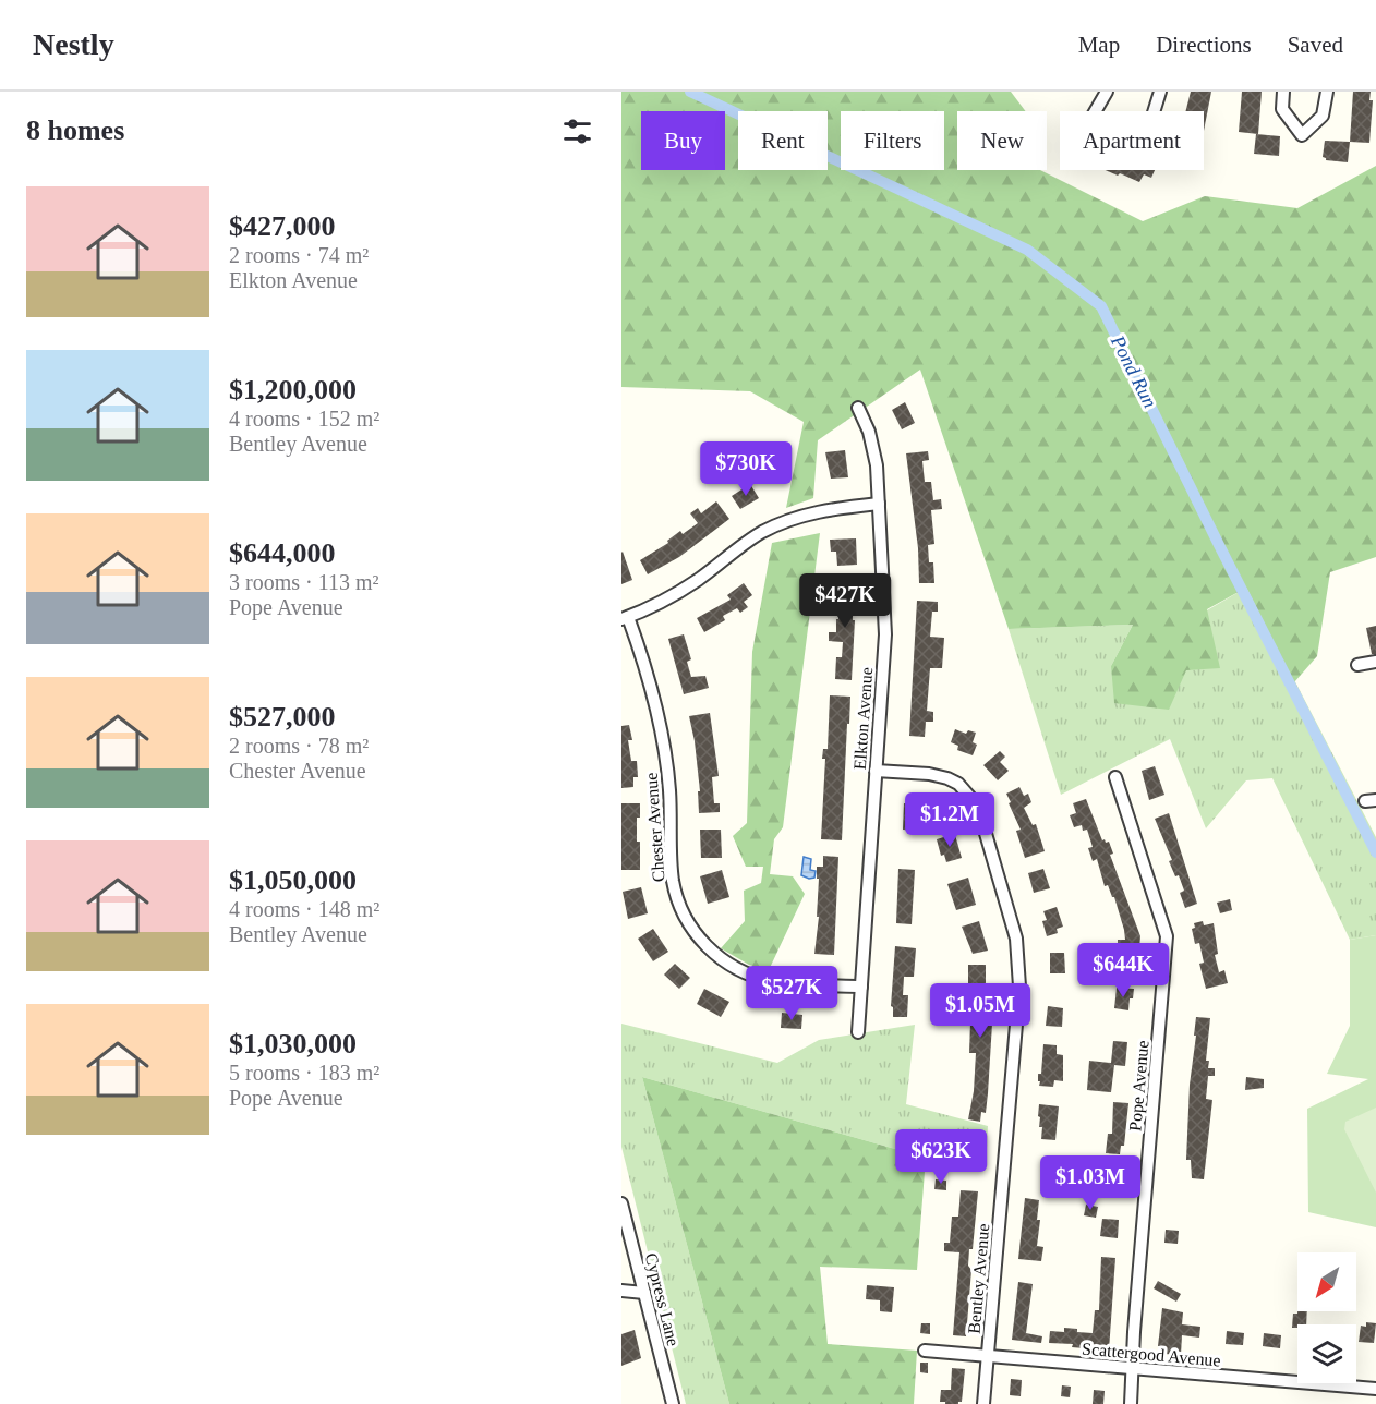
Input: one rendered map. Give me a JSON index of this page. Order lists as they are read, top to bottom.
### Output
{
  "streets": {
    "street": [
      "Elkton Avenue",
      "Chester Avenue",
      "Pope Avenue",
      "Bentley Avenue",
      "Cypress Lane",
      "Scattergood Avenue"
    ]
  },
  "crossings": [
    ["Elkton Avenue", "Chester Avenue"],
    ["Elkton Avenue", "Bentley Avenue"],
    ["Pope Avenue", "Scattergood Avenue"],
    ["Bentley Avenue", "Scattergood Avenue"]
  ],
  "water": ["Pond Run"],
  "north": "bottom left",
  "page": {
    "header": "Nestly",
    "nav": ["Map", "Directions", "Saved"],
    "heading": "8 homes",
    "chip": [
      "Buy",
      "Rent",
      "Filters",
      "New",
      "Apartment"
    ],
    "list": [
      {
        "name": "$427,000",
        "note": "2 rooms · 74 m² · Elkton Avenue"
      },
      {
        "name": "$1,200,000",
        "note": "4 rooms · 152 m² · Bentley Avenue"
      },
      {
        "name": "$644,000",
        "note": "3 rooms · 113 m² · Pope Avenue"
      },
      {
        "name": "$527,000",
        "note": "2 rooms · 78 m² · Chester Avenue"
      },
      {
        "name": "$1,050,000",
        "note": "4 rooms · 148 m² · Bentley Avenue"
      },
      {
        "name": "$1,030,000",
        "note": "5 rooms · 183 m² · Pope Avenue"
      }
    ],
    "price": [
      "$730K",
      "$427K",
      "$1.2M",
      "$644K",
      "$527K",
      "$1.05M",
      "$623K",
      "$1.03M"
    ]
  }
}
